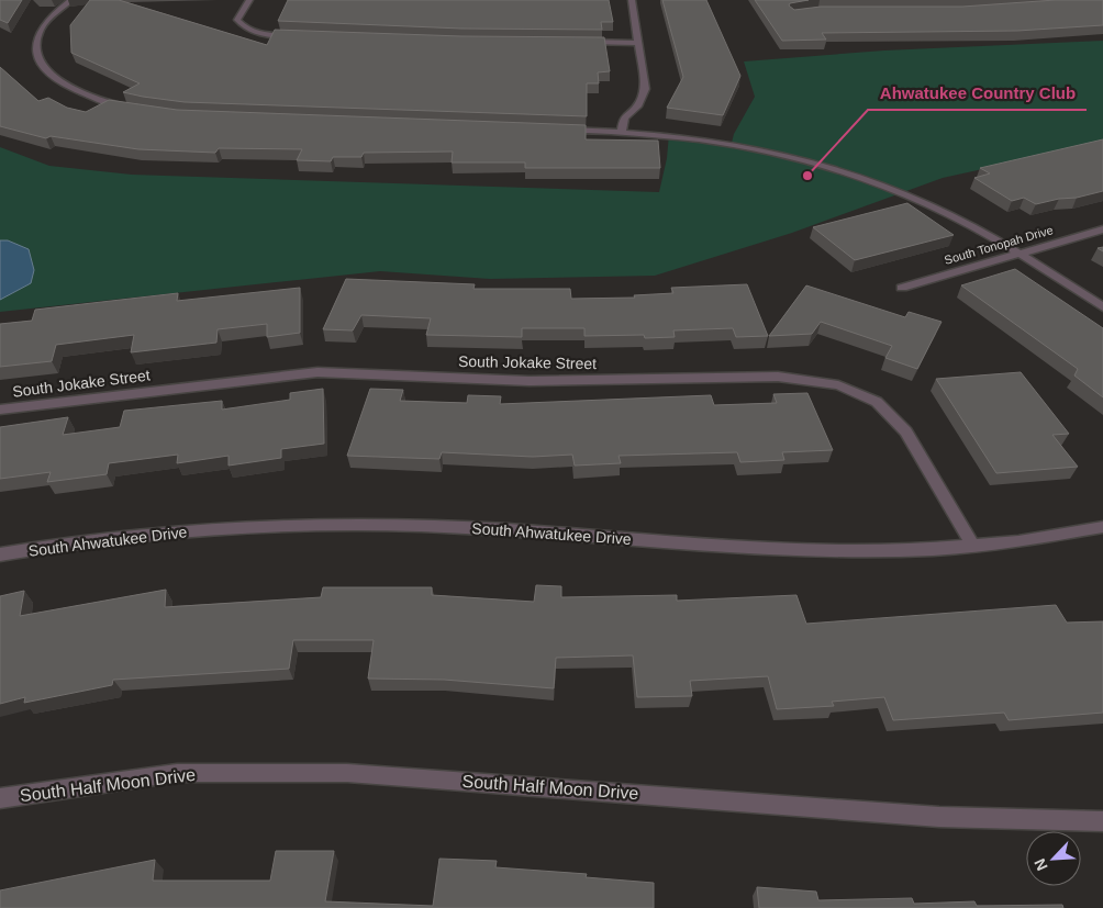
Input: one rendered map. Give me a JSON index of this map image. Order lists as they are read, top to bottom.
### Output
{
  "streets": {
    "street": [
      "South Tonopah Drive",
      "South Jokake Street",
      "South Ahwatukee Drive",
      "South Half Moon Drive"
    ]
  },
  "crossings": [
    ["South Jokake Street", "South Ahwatukee Drive"]
  ],
  "places": ["Ahwatukee Country Club"],
  "north": "bottom left"
}
